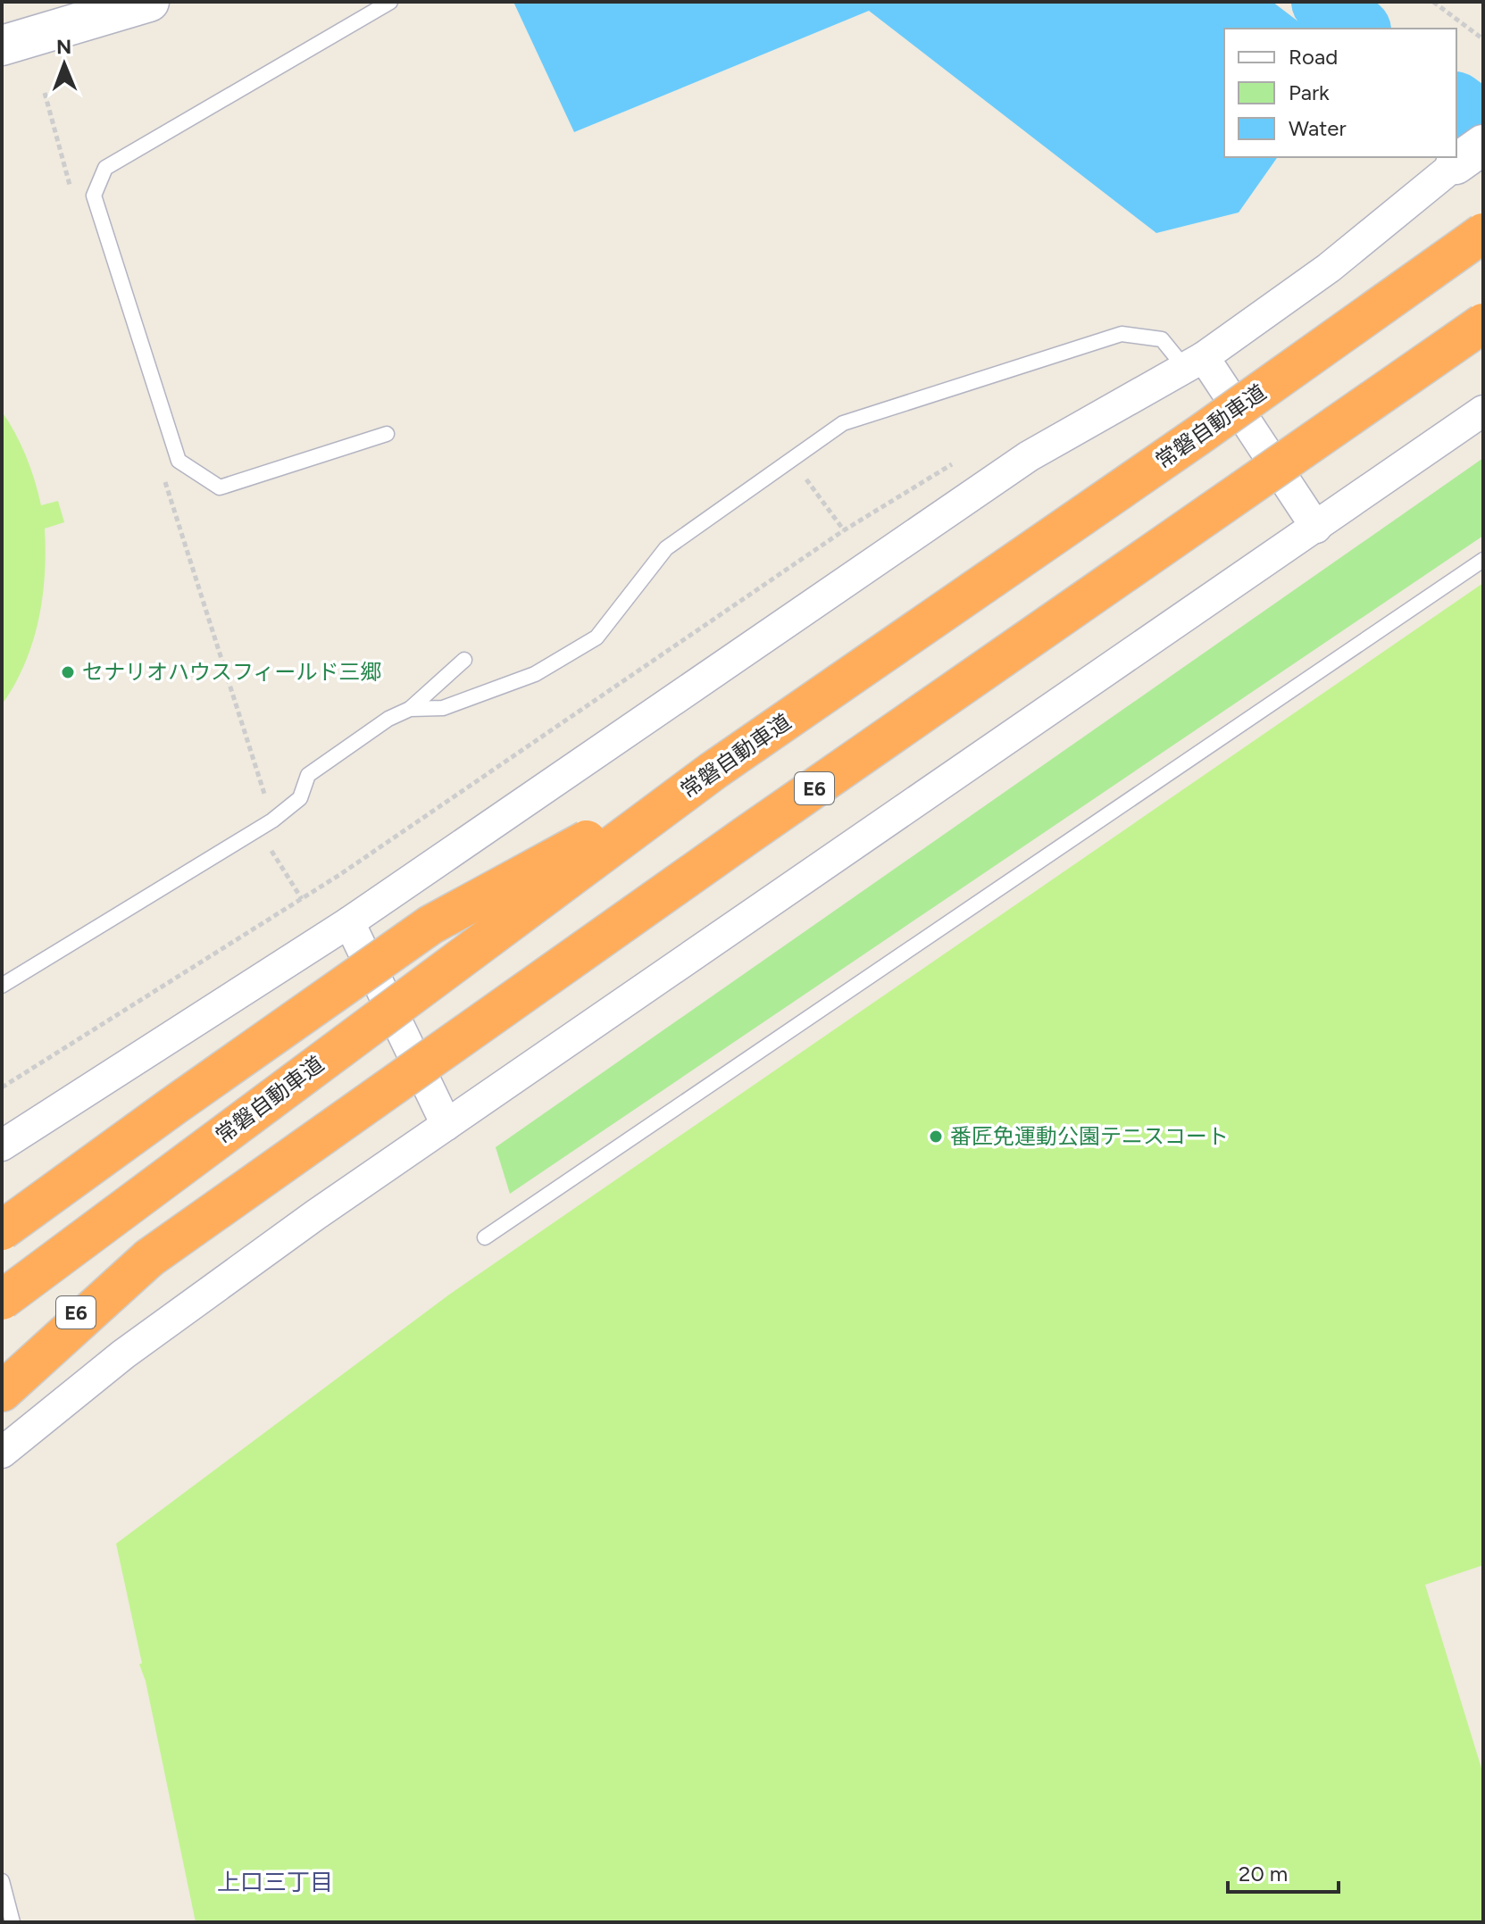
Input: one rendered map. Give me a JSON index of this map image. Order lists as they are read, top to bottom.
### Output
{
  "streets": {
    "highway": ["常磐自動車道", "E6"]
  },
  "districts": ["上口三丁目"],
  "places": ["セナリオハウスフィールド三郷", "番匠免運動公園テニスコート"],
  "legend": ["Road", "Park", "Water"],
  "scale_bar": "20 m",
  "north": "top"
}
